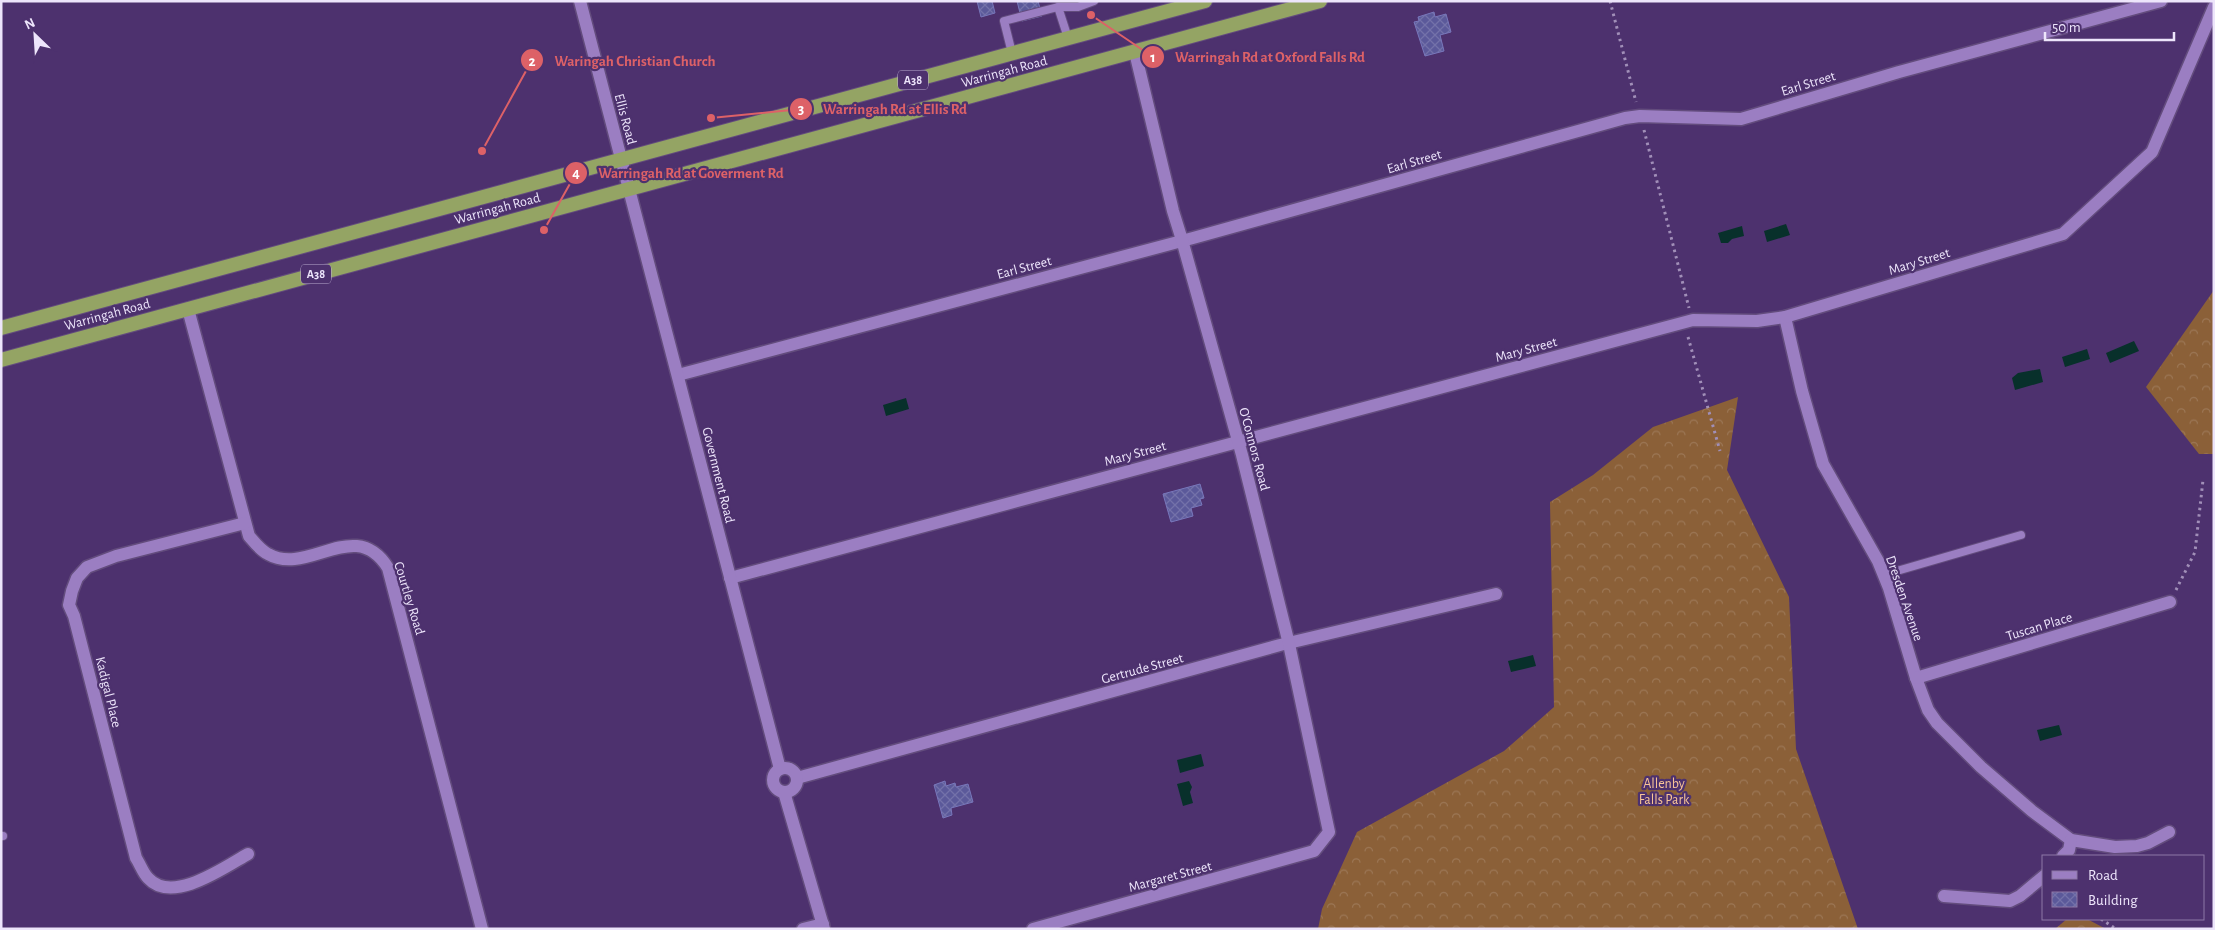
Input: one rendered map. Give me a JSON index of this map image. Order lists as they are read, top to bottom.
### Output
{
  "streets": {
    "highway": ["Warringah Road", "A38"],
    "street": [
      "Earl Street",
      "Ellis Road",
      "Mary Street",
      "O'Connors Road",
      "Government Road",
      "Courtley Road",
      "Dresden Avenue",
      "Tuscan Place",
      "Gertrude Street",
      "Kadigal Place",
      "Margaret Street"
    ]
  },
  "crossings": [
    ["Warringah Road", "Ellis Road"],
    ["Warringah Road", "O'Connors Road"],
    ["Warringah Road", "Government Road"],
    ["Warringah Road", "Courtley Road"],
    ["Earl Street", "O'Connors Road"],
    ["Earl Street", "Government Road"],
    ["Ellis Road", "Government Road"],
    ["Mary Street", "O'Connors Road"],
    ["Mary Street", "Government Road"],
    ["Mary Street", "Dresden Avenue"],
    ["O'Connors Road", "Gertrude Street"],
    ["O'Connors Road", "Margaret Street"],
    ["Government Road", "Gertrude Street"],
    ["Courtley Road", "Kadigal Place"],
    ["Dresden Avenue", "Tuscan Place"]
  ],
  "parks": ["Allenby Falls Park"],
  "places": [
    "Warringah Rd at Oxford Falls Rd",
    "Warringah Rd at Ellis Rd",
    "Waringah Christian Church",
    "Warringah Rd at Goverment Rd"
  ],
  "legend": ["Road", "Building"],
  "scale_bar": "50 m",
  "north": "top left"
}
